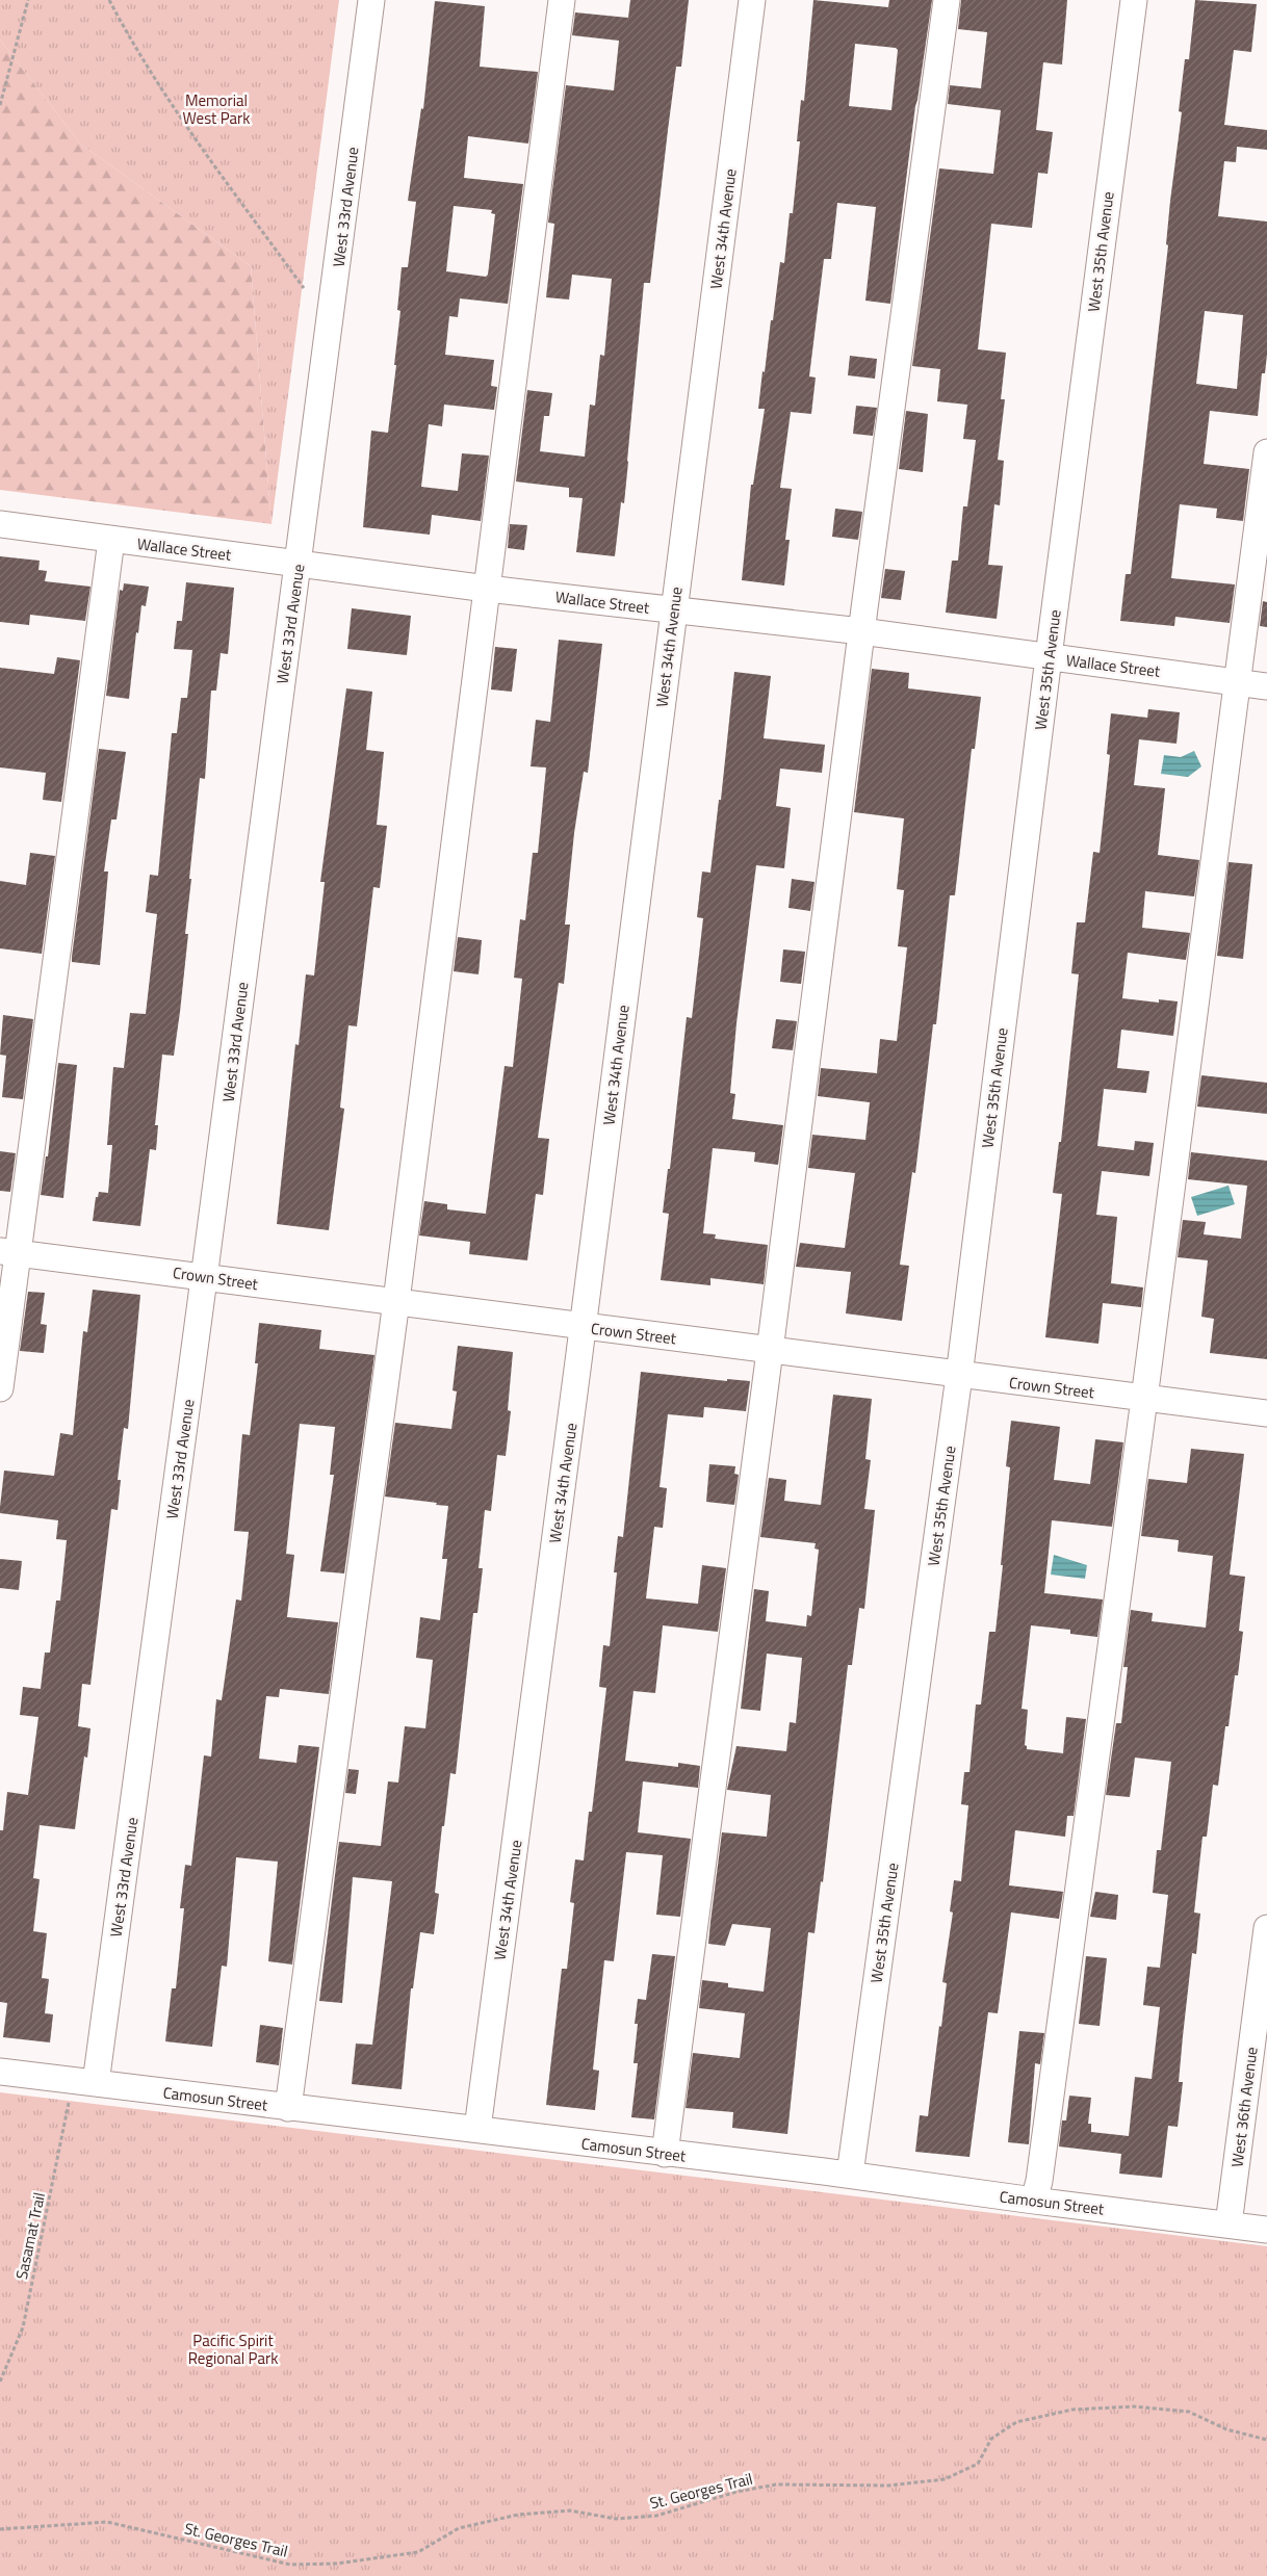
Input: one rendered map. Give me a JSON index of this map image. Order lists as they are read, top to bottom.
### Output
{
  "streets": {
    "street": [
      "West 33rd Avenue",
      "West 34th Avenue",
      "West 35th Avenue",
      "Wallace Street",
      "Crown Street",
      "Camosun Street",
      "West 36th Avenue"
    ],
    "path": ["Sasamat Trail", "St. Georges Trail"]
  },
  "crossings": [
    ["West 33rd Avenue", "Wallace Street"],
    ["West 33rd Avenue", "Crown Street"],
    ["West 33rd Avenue", "Camosun Street"],
    ["West 34th Avenue", "Wallace Street"],
    ["West 34th Avenue", "Crown Street"],
    ["West 34th Avenue", "Camosun Street"],
    ["West 35th Avenue", "Wallace Street"],
    ["West 35th Avenue", "Crown Street"],
    ["West 35th Avenue", "Camosun Street"],
    ["Camosun Street", "West 36th Avenue"]
  ],
  "parks": ["Memorial West Park", "Pacific Spirit Regional Park"]
}
